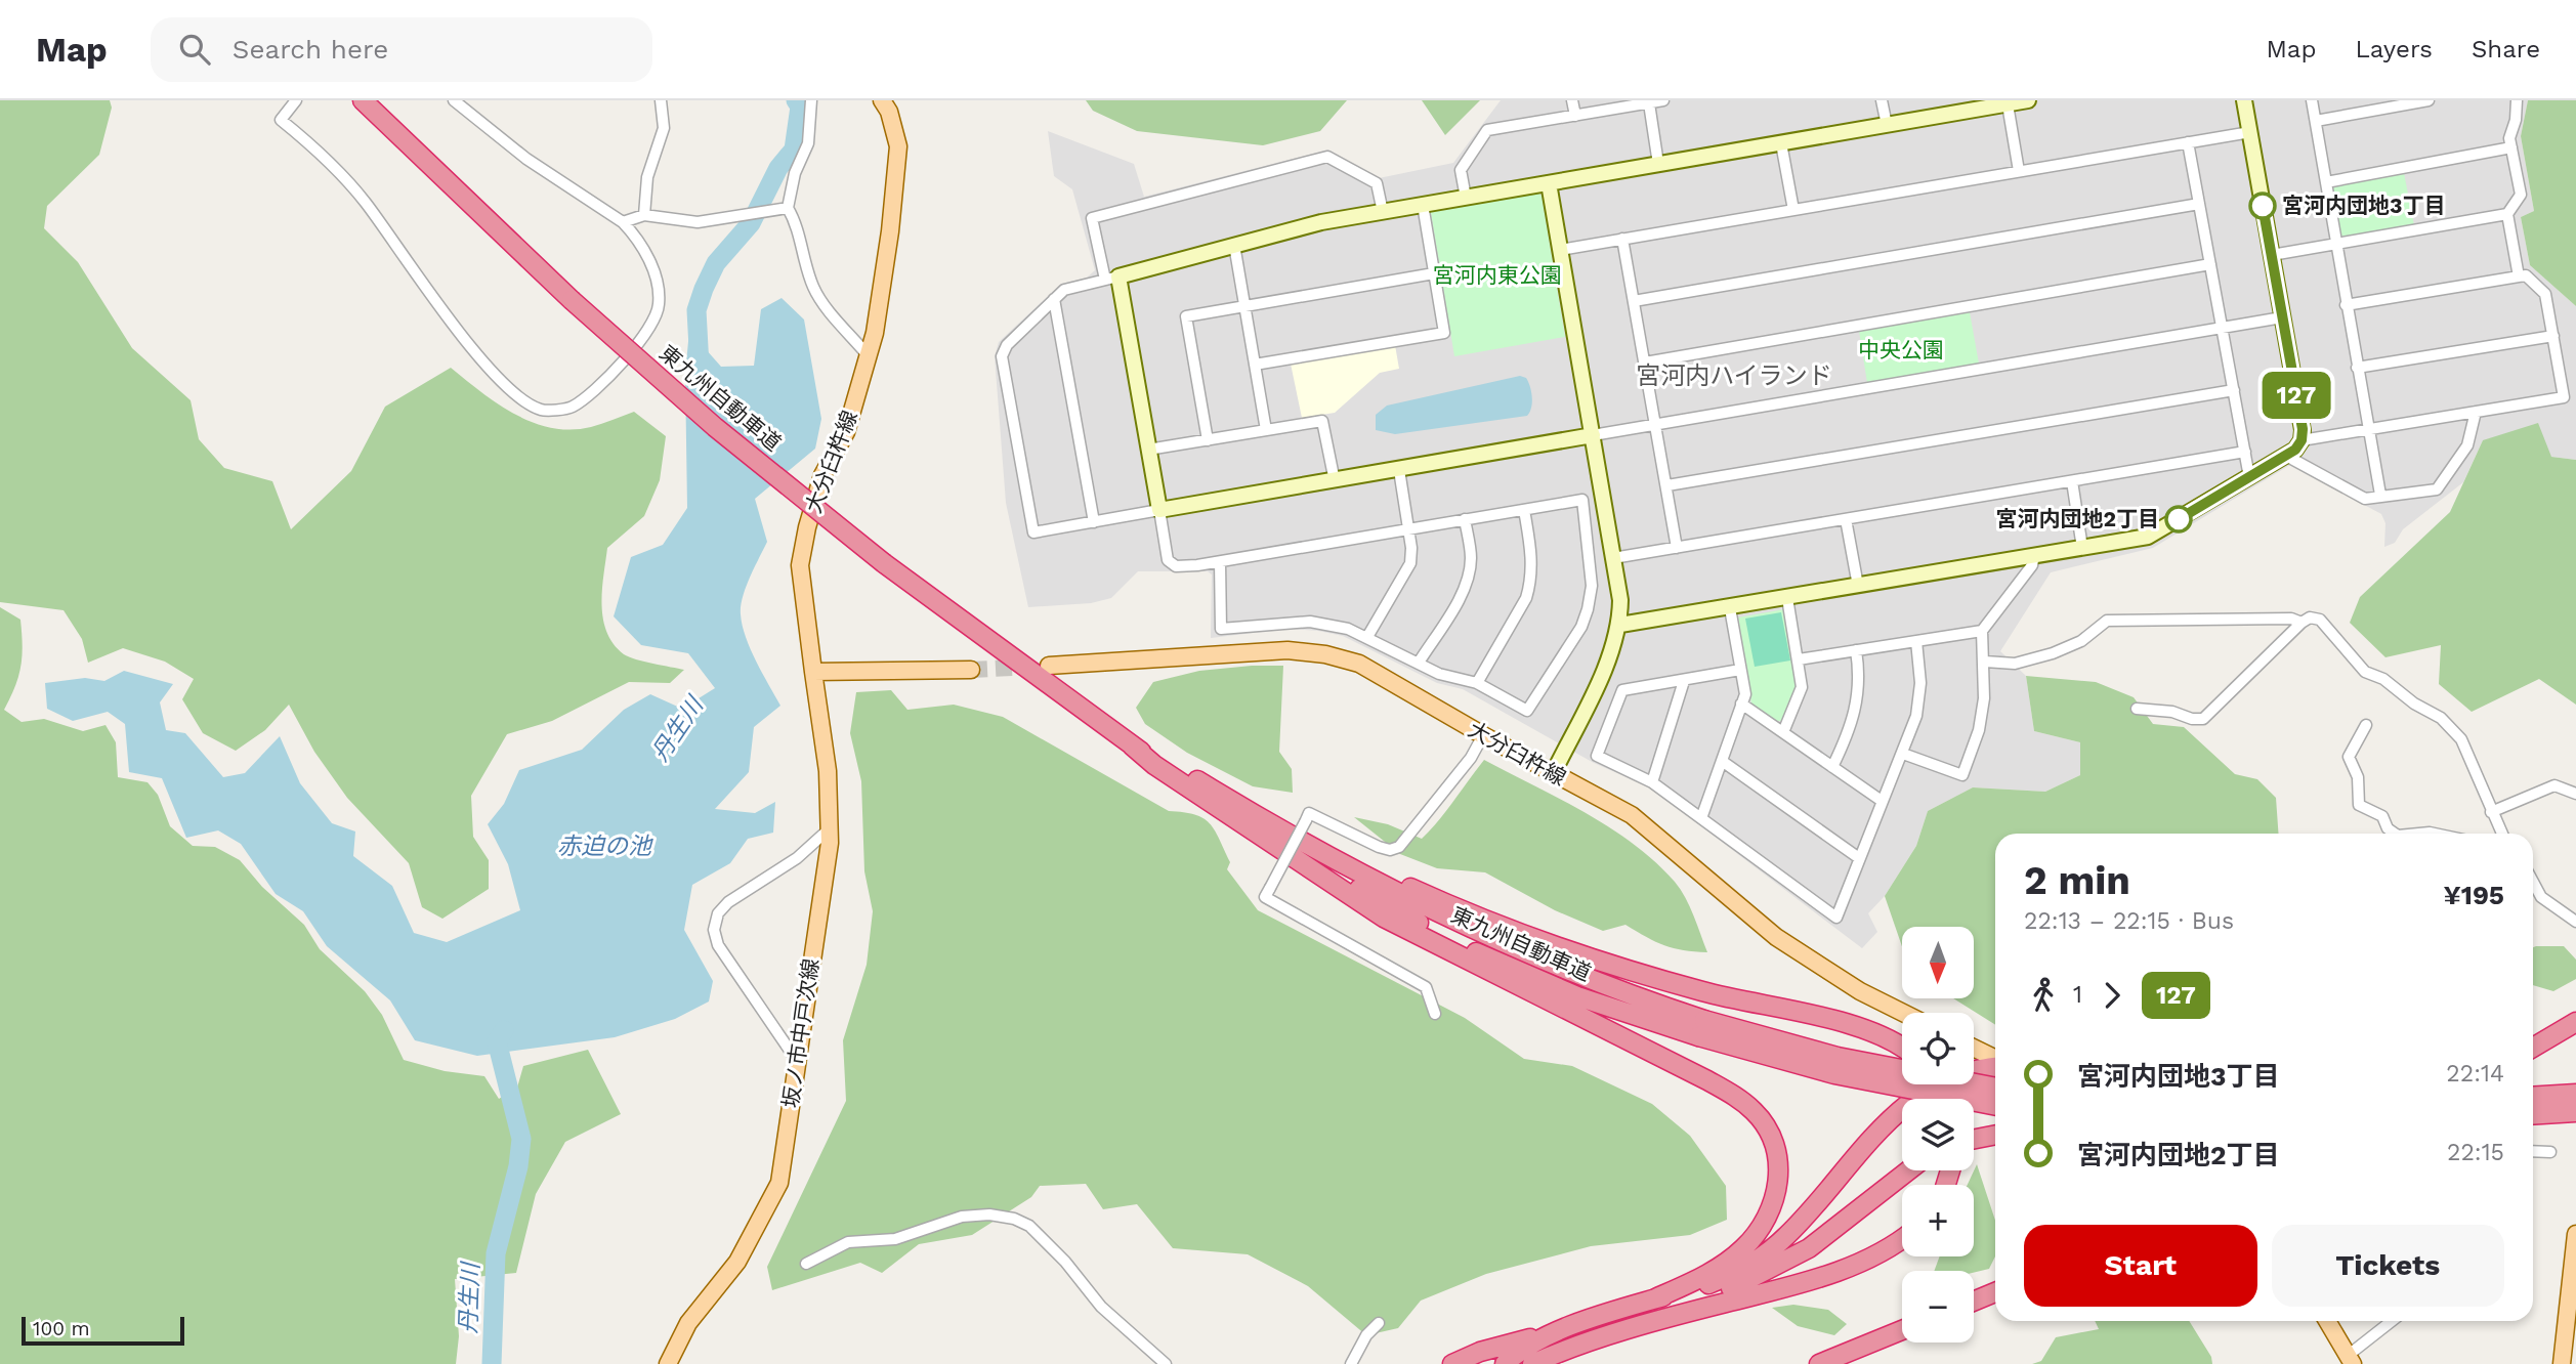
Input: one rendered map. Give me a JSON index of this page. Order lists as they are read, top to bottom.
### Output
{
  "streets": {
    "highway": ["東九州自動車道"],
    "main road": ["大分臼杵線", "坂ノ市中戸次線"]
  },
  "crossings": [
    ["大分臼杵線", "坂ノ市中戸次線"]
  ],
  "districts": ["宮河内ハイランド"],
  "water": ["丹生川", "赤迫の池"],
  "parks": ["宮河内東公園", "中央公園"],
  "places": ["宮河内団地3丁目", "宮河内団地2丁目"],
  "lines": ["bus line 127"],
  "scale_bar": "100 m",
  "north": "bottom",
  "page": {
    "header": "Map",
    "search": "Search here",
    "nav": ["Map", "Layers", "Share"],
    "on_map": "127",
    "heading": ["2 min", "22:13 – 22:15 · Bus", "¥195"],
    "map_buttons": ["+", "−"],
    "legs": ["1", "127"],
    "list": [
      {
        "name": "宮河内団地3丁目",
        "value": "22:14"
      },
      {
        "name": "宮河内団地2丁目",
        "value": "22:15"
      }
    ],
    "buttons": ["Start", "Tickets"],
    "scale": "100 m"
  }
}
